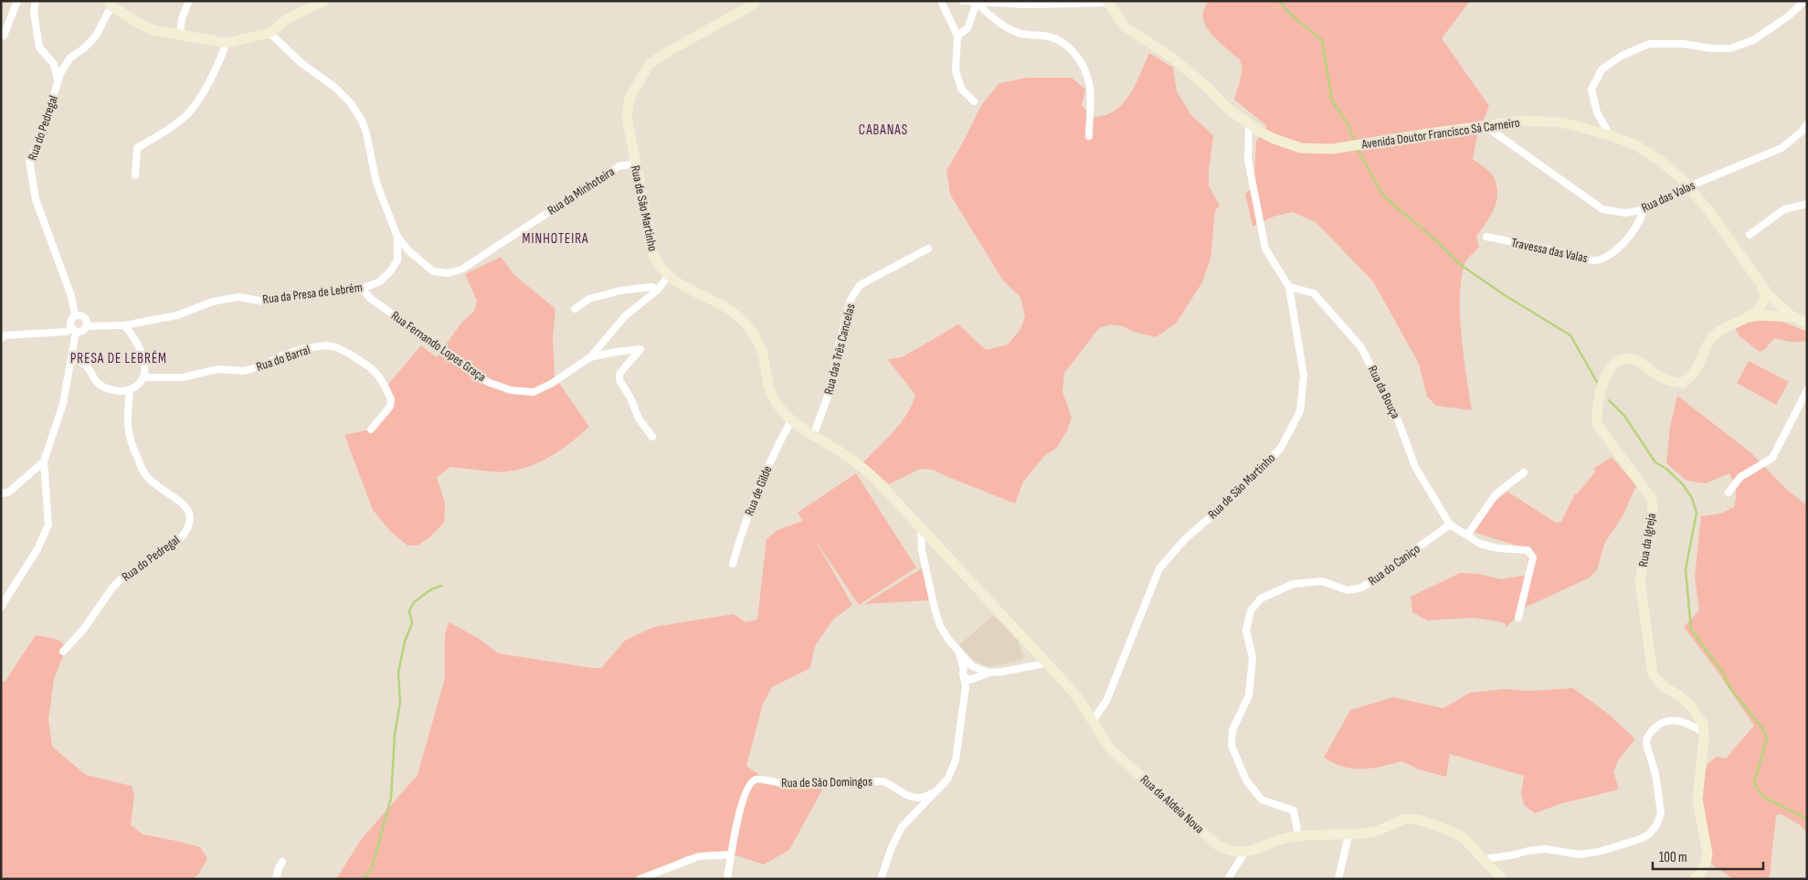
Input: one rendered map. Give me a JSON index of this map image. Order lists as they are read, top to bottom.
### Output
{
  "streets": {
    "street": [
      "Rua do Pedregal",
      "Avenida Doutor Francisco Sá Carneiro",
      "Rua da Minhoteira",
      "Rua das Valas",
      "Rua de São Martinho",
      "Travessa das Valas",
      "Rua da Presa de Lebrém",
      "Rua Fernando Lopes Graça",
      "Rua das Três Cancelas",
      "Rua do Barral",
      "Rua da Bouça",
      "Rua de Gilde",
      "Rua da Igreja",
      "Rua do Caniço",
      "Rua de São Domingos",
      "Rua da Aldeia Nova"
    ]
  },
  "crossings": [
    ["Rua do Pedregal", "Rua da Presa de Lebrém"],
    ["Avenida Doutor Francisco Sá Carneiro", "Rua das Valas"],
    ["Avenida Doutor Francisco Sá Carneiro", "Rua de São Martinho"],
    ["Avenida Doutor Francisco Sá Carneiro", "Rua da Igreja"],
    ["Rua da Minhoteira", "Rua de São Martinho"],
    ["Rua da Minhoteira", "Rua da Presa de Lebrém"],
    ["Rua das Valas", "Travessa das Valas"],
    ["Rua de São Martinho", "Rua Fernando Lopes Graça"],
    ["Rua de São Martinho", "Rua das Três Cancelas"],
    ["Rua de São Martinho", "Rua da Bouça"],
    ["Rua de São Martinho", "Rua de Gilde"],
    ["Rua de São Martinho", "Rua da Aldeia Nova"],
    ["Rua da Presa de Lebrém", "Rua Fernando Lopes Graça"],
    ["Rua das Três Cancelas", "Rua da Aldeia Nova"],
    ["Rua da Bouça", "Rua do Caniço"]
  ],
  "districts": ["CABANAS", "MINHOTEIRA", "PRESA DE LEBRÉM"],
  "scale_bar": "100 m"
}
